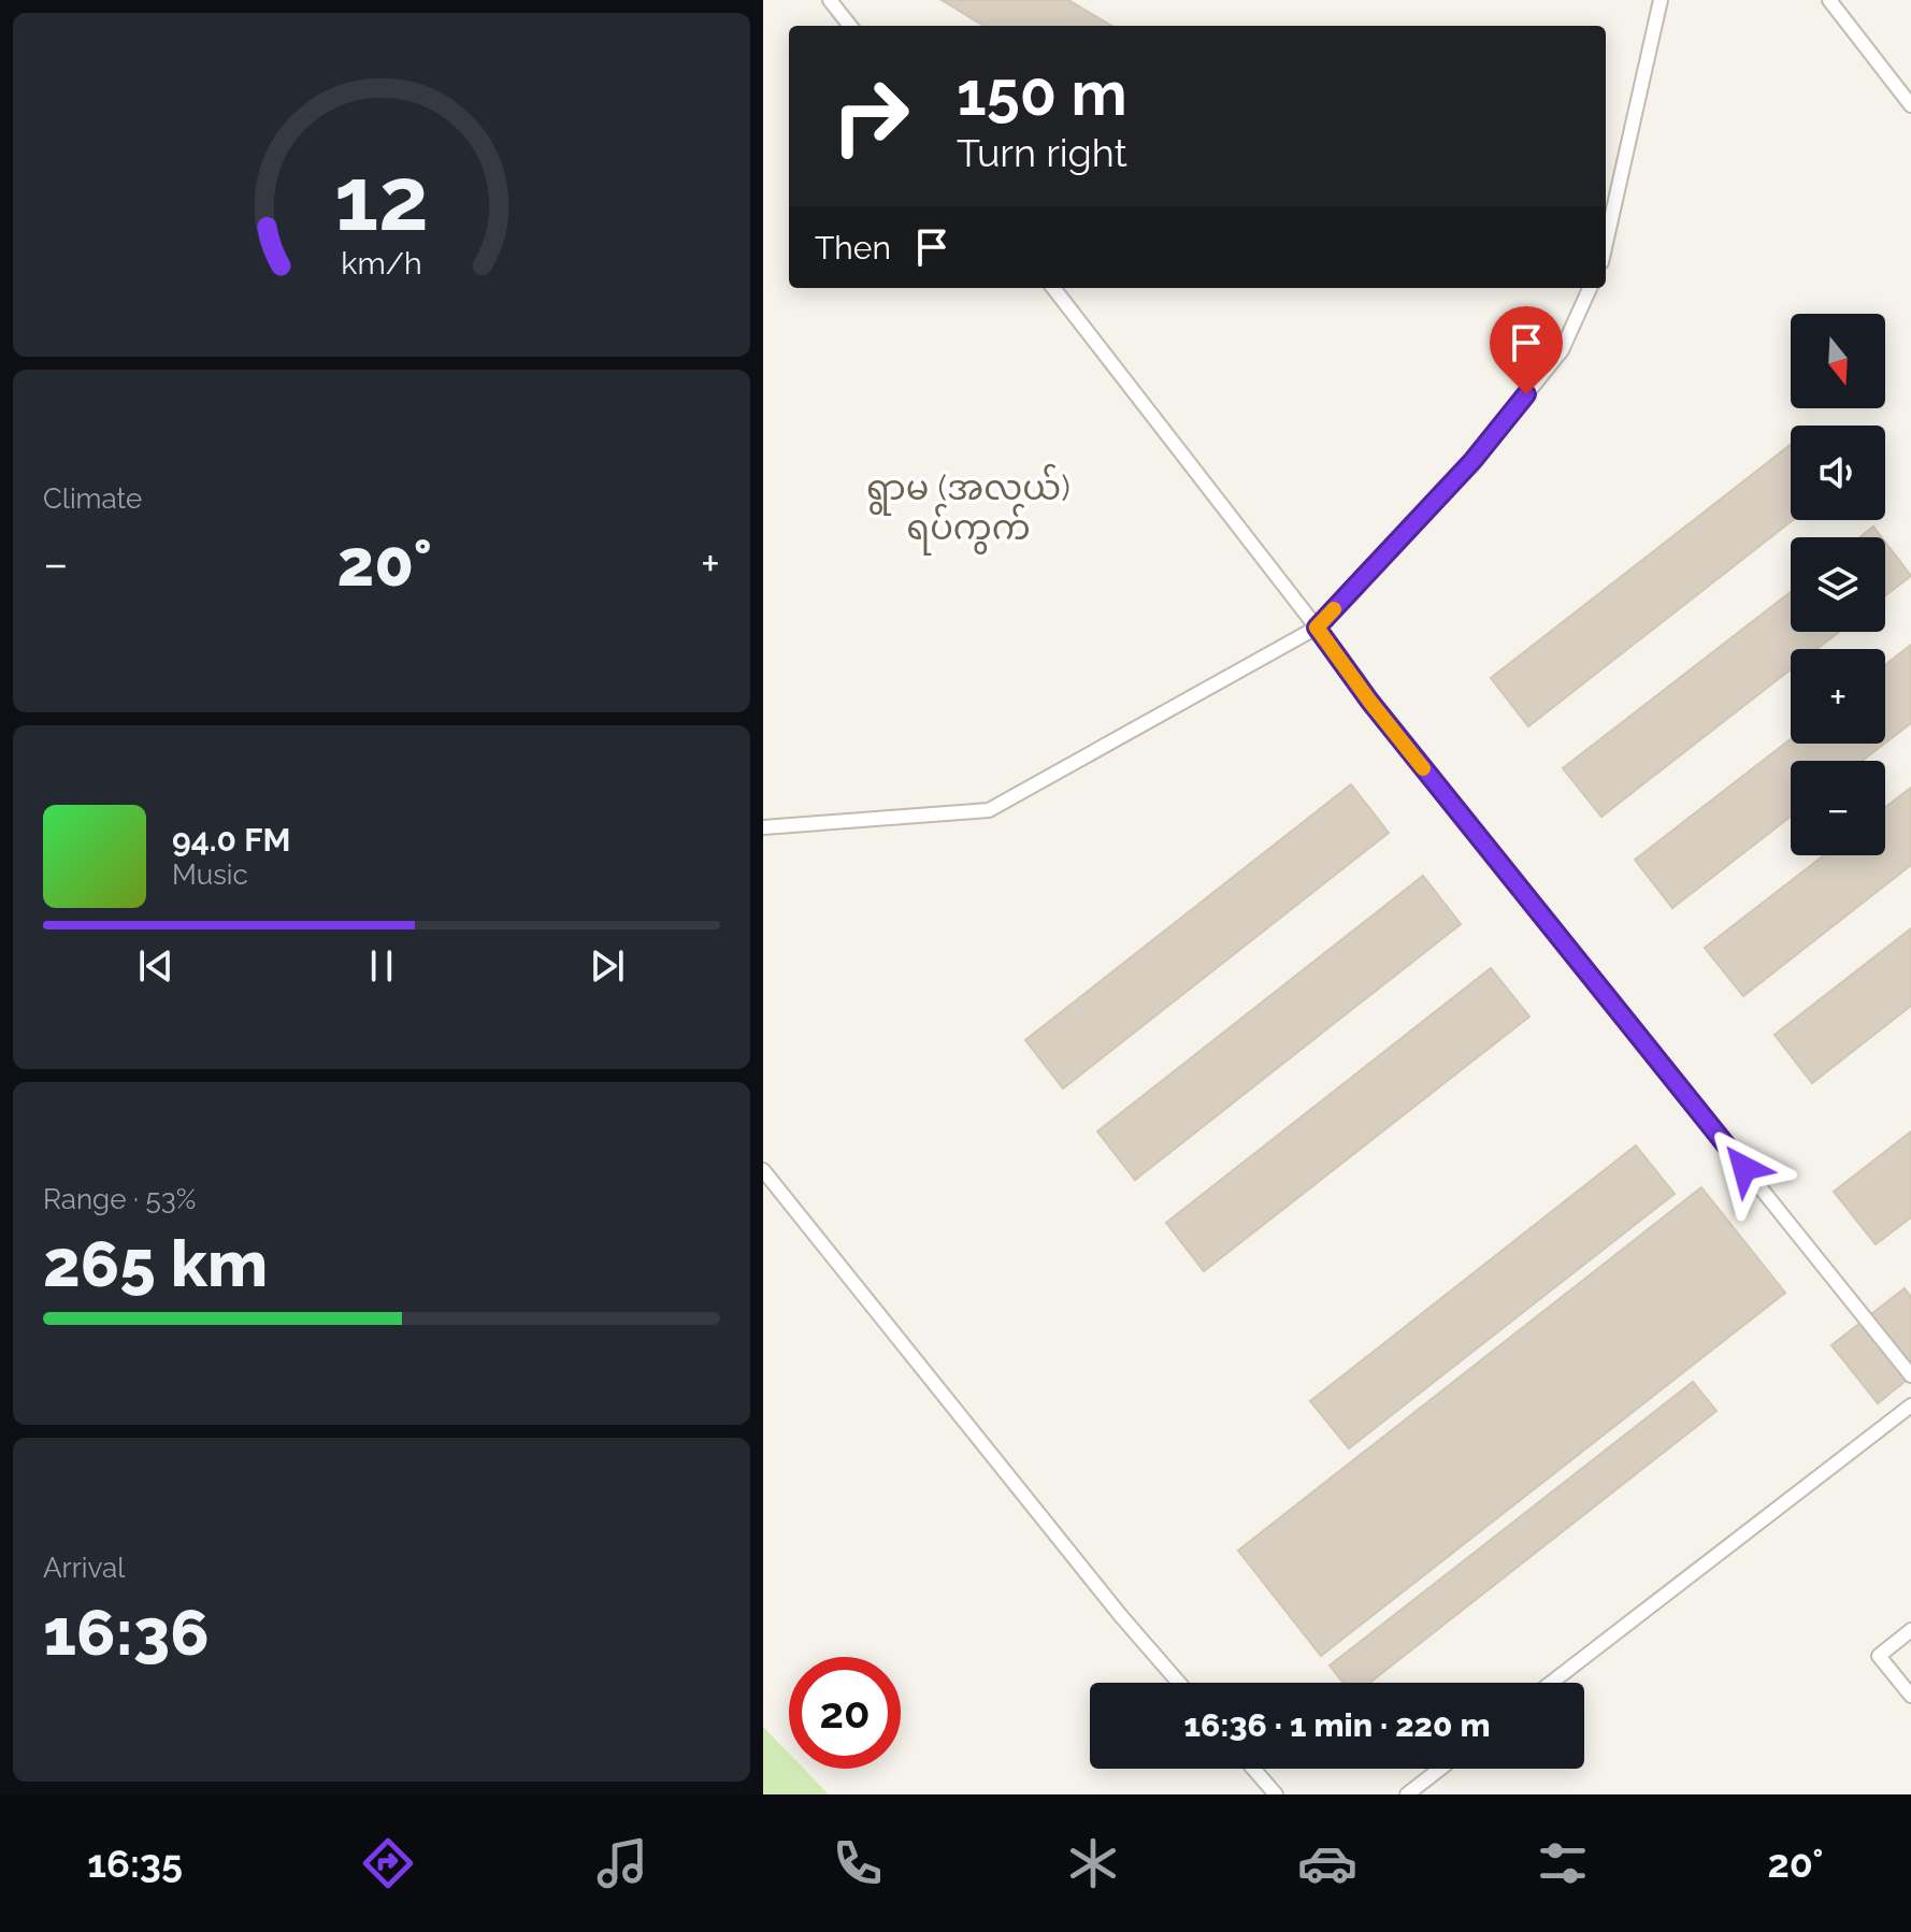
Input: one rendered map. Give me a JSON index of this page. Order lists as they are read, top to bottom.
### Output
{
  "districts": ["ရွာမ (အလယ်) ရပ်ကွက်"],
  "north": "bottom",
  "page": {
    "turn": ["150 m", "Turn right"],
    "then": "Then",
    "map_buttons": ["+", "−"],
    "tile": [
      "Climate",
      ["Range · 53%", "265 km"],
      ["Arrival", "16:36"]
    ],
    "heat": ["−", "20°", "+"],
    "song": ["94.0 FM", "Music"],
    "limit": "20",
    "trip": "16:36 · 1 min · 220 m",
    "tabs": ["16:35", "20°"],
    "gauge": ["12", "km/h"]
  }
}
